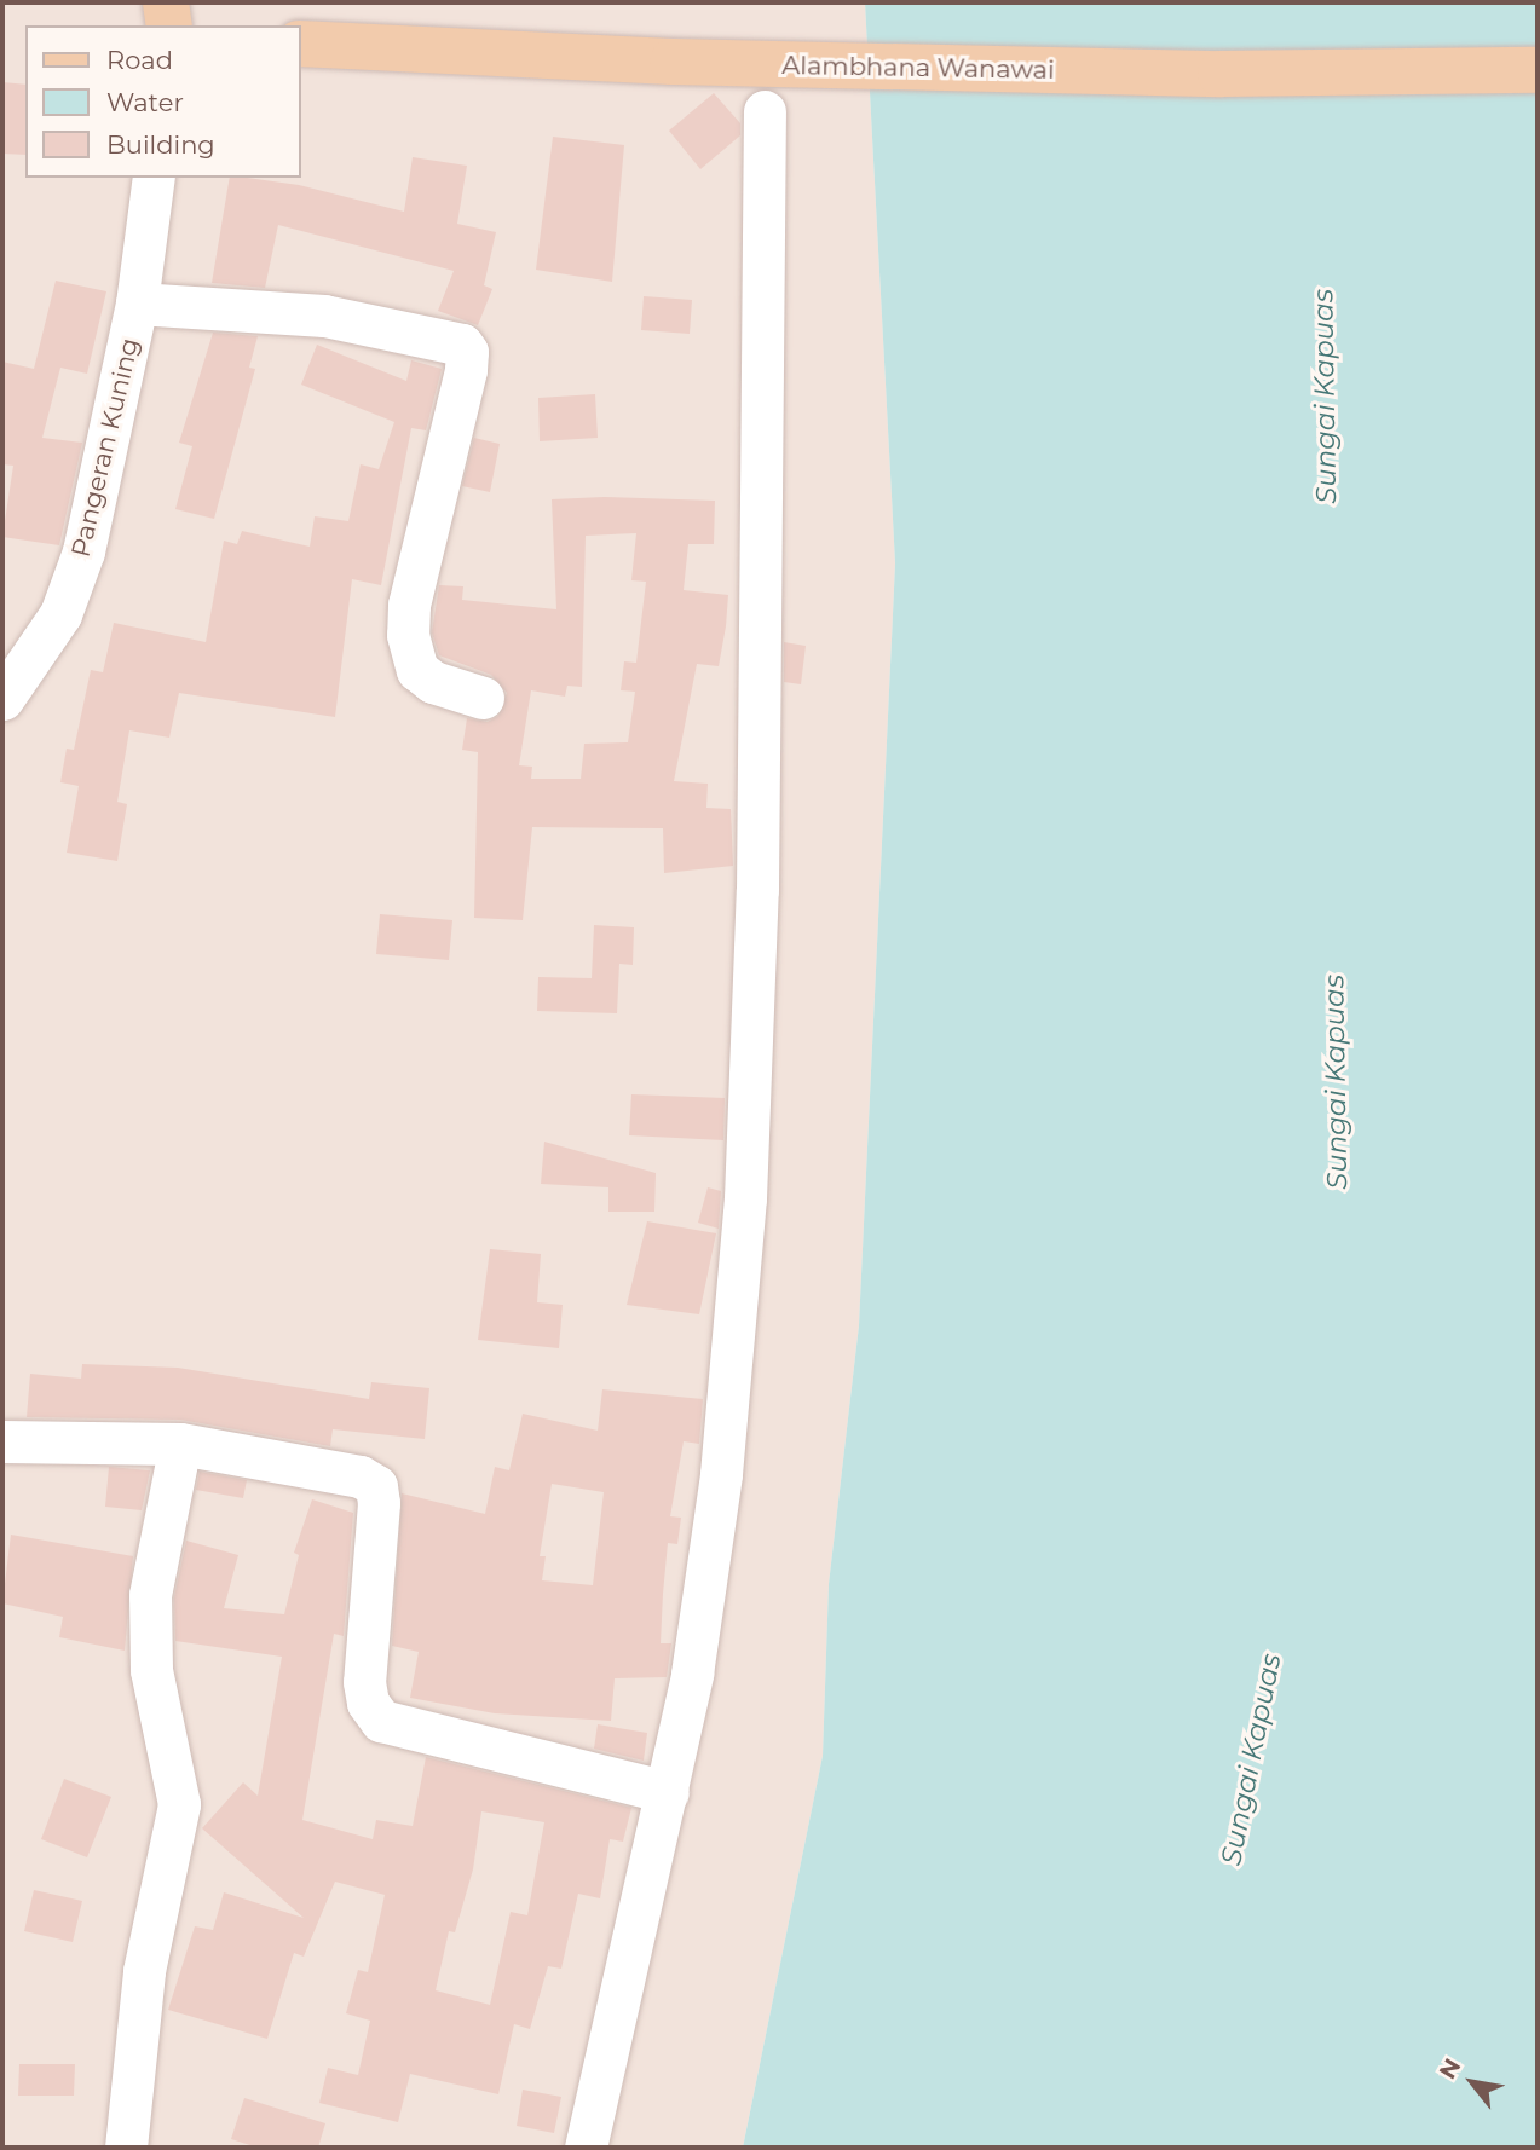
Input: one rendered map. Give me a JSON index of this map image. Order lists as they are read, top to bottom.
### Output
{
  "streets": {
    "main road": ["Alambhana Wanawai"],
    "street": ["Pangeran Kuning"]
  },
  "water": ["Sungai Kapuas"],
  "legend": ["Road", "Water", "Building"],
  "north": "top left"
}
